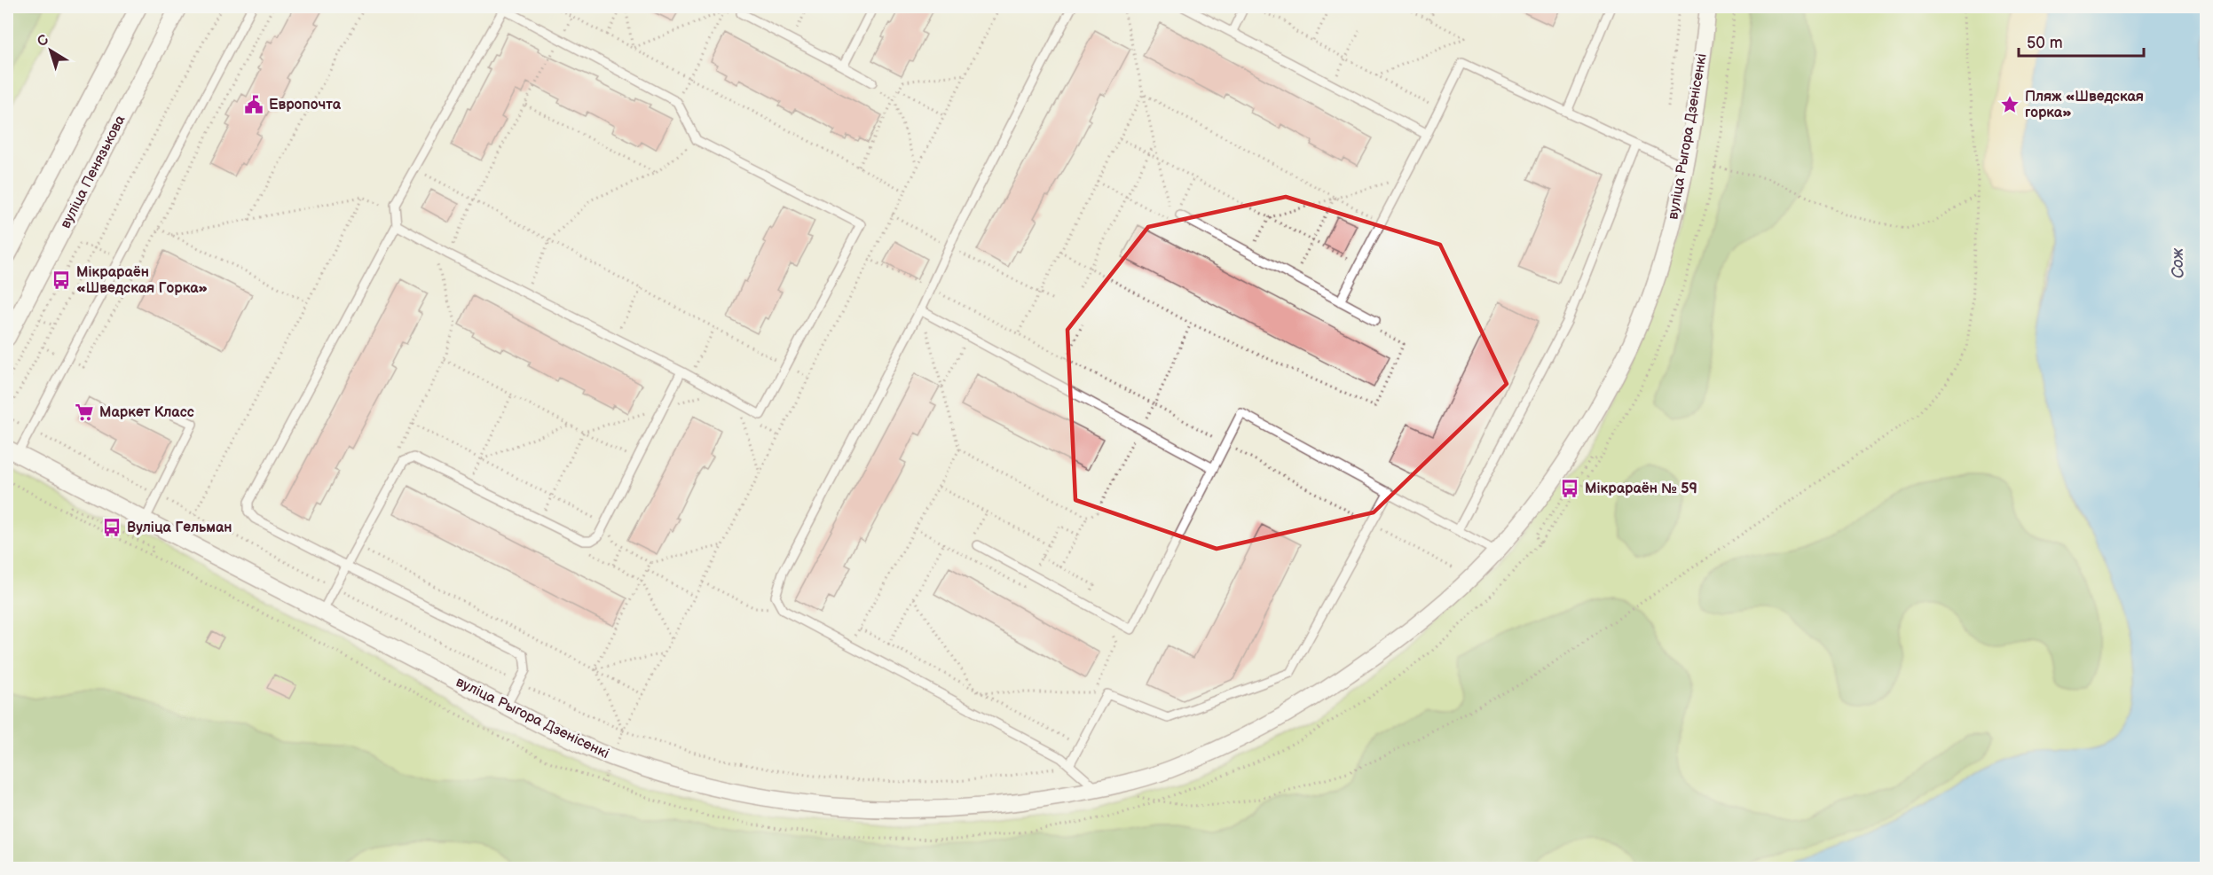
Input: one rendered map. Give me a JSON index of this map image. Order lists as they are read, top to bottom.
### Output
{
  "streets": {
    "street": ["вуліца Рыгора Дзенісенкі", "вуліца Пенязькова"]
  },
  "water": ["Сож"],
  "places": {
    "public building": ["Европочта"],
    "place": ["Пляж «Шведская горка»"],
    "bus stop": ["Мікрараён «Шведская Горка»", "Мікрараён № 59", "Вуліца Гельман"],
    "supermarket": ["Маркет Класс"]
  },
  "scale_bar": "50 m",
  "north": "top left"
}
